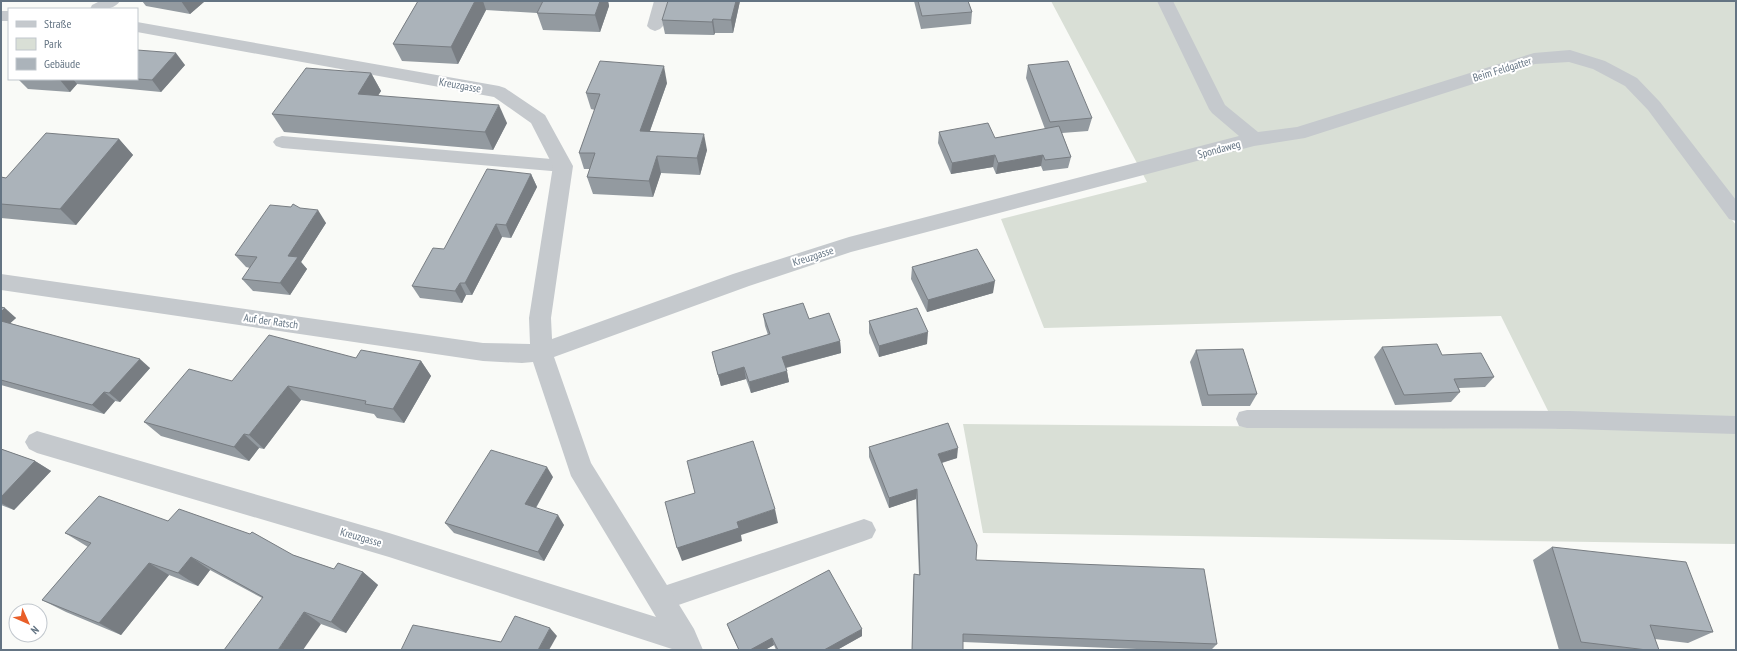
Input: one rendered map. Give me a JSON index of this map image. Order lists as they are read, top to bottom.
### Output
{
  "streets": {
    "street": [
      "Beim Feldgatter",
      "Kreuzgasse",
      "Spondaweg",
      "Auf der Ratsch"
    ]
  },
  "crossings": [
    ["Beim Feldgatter", "Spondaweg"],
    ["Kreuzgasse", "Spondaweg"],
    ["Kreuzgasse", "Auf der Ratsch"]
  ],
  "legend": ["Straße", "Park", "Gebäude"],
  "north": "bottom right"
}
